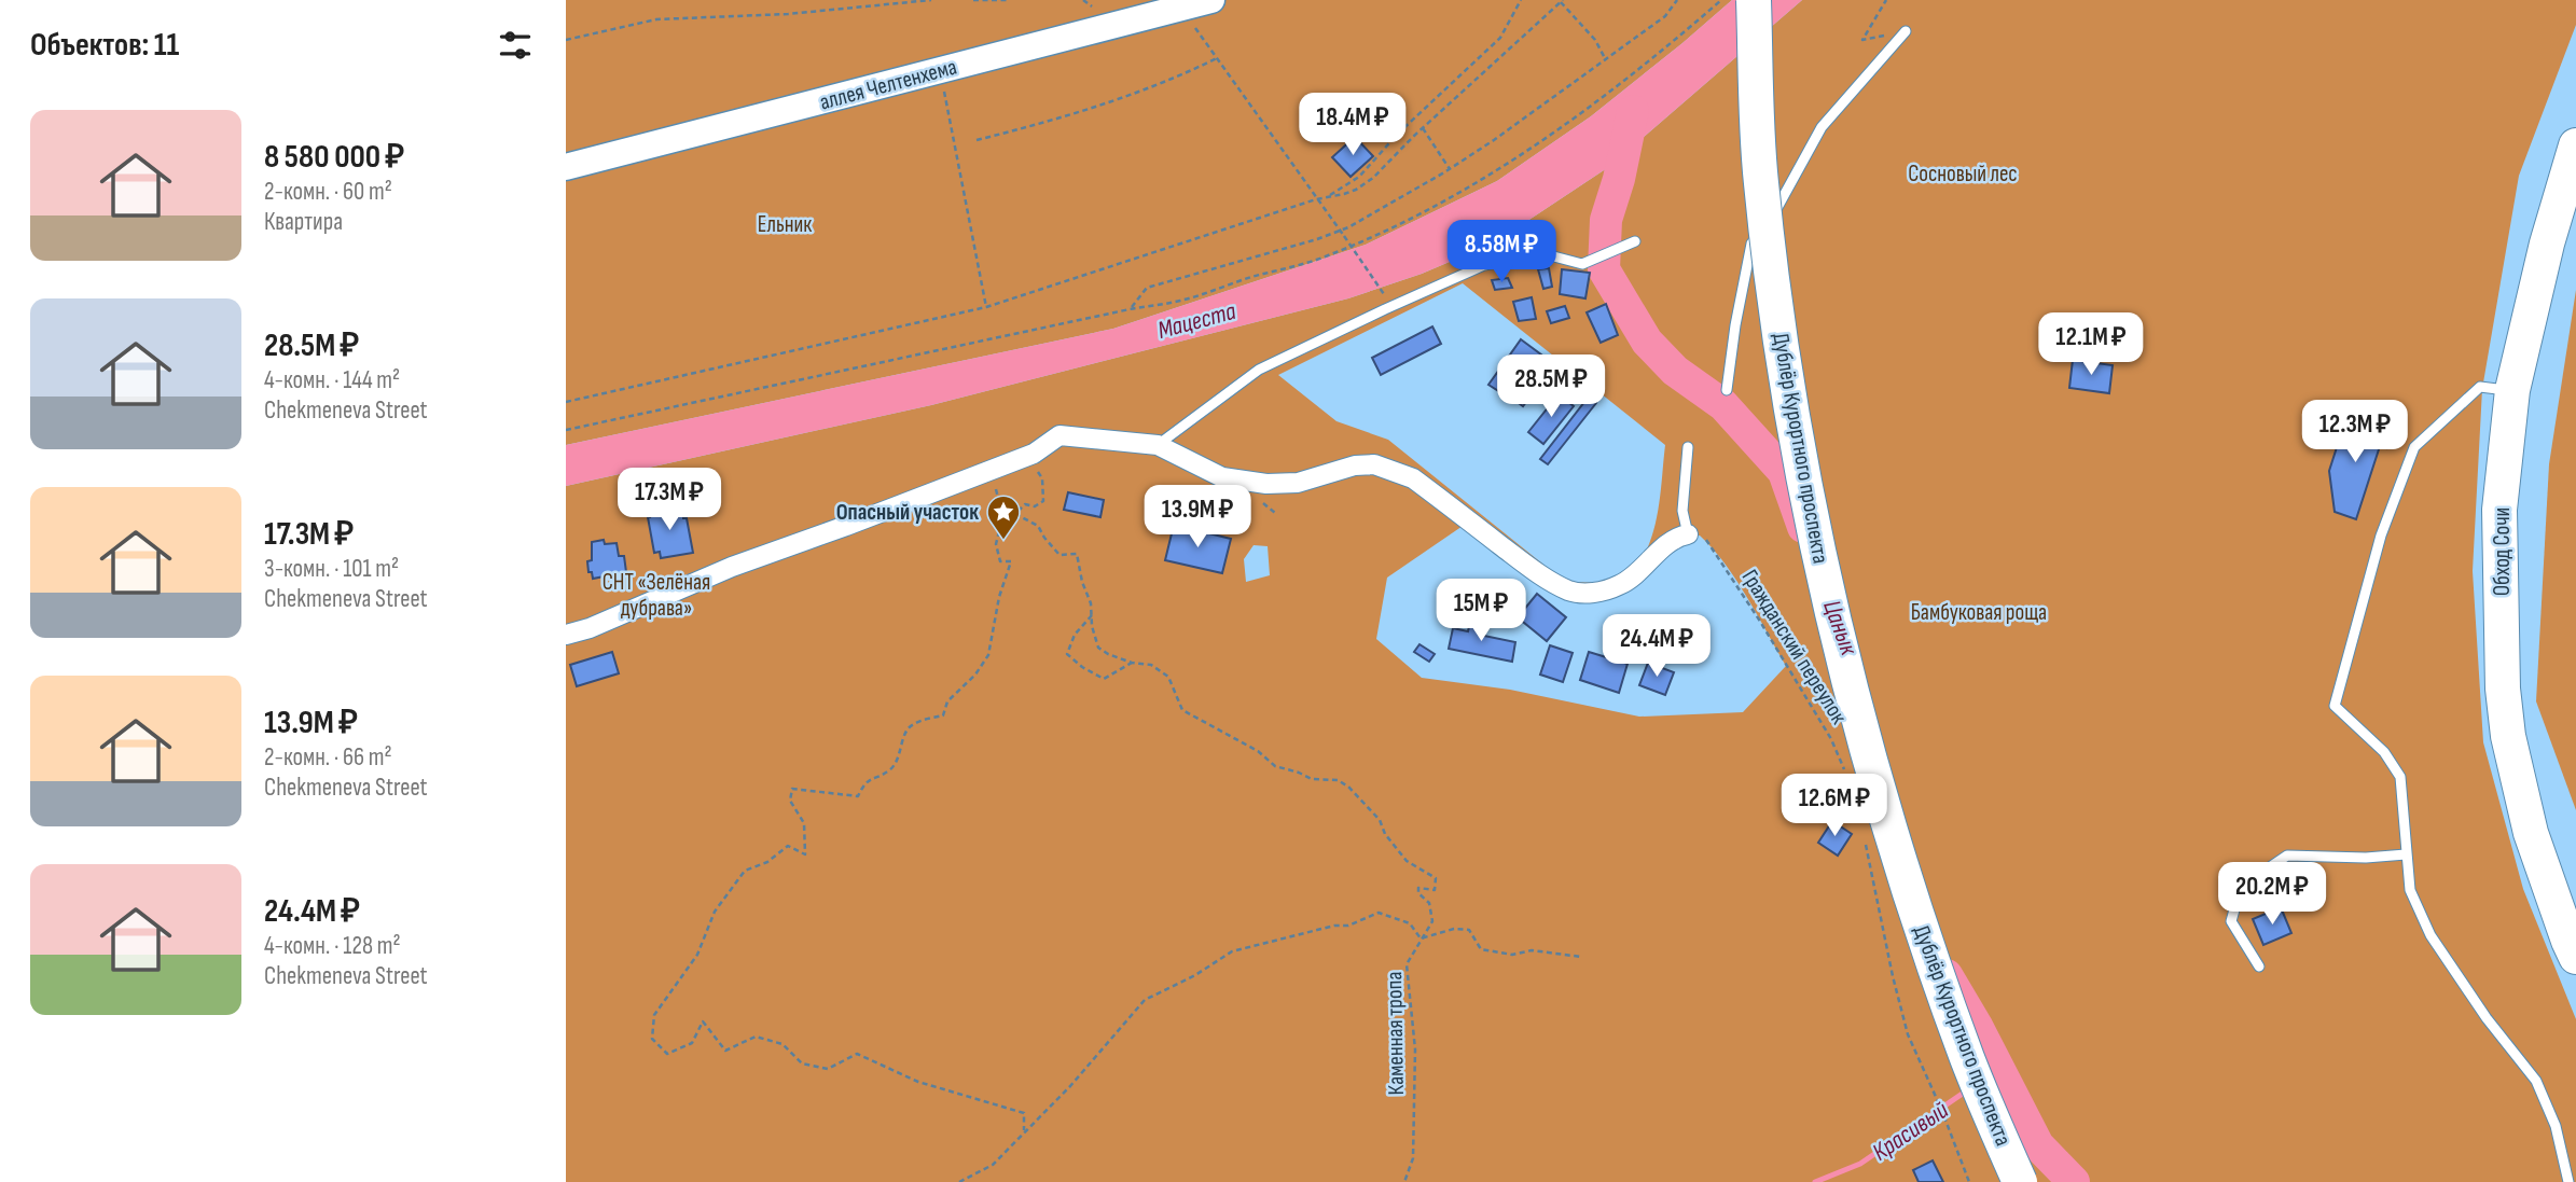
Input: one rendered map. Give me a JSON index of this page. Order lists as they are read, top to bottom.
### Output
{
  "streets": {
    "highway": ["Дублёр Курортного проспекта", "Обход Сочи"],
    "main road": ["аллея Челтенхема"],
    "path": ["Гражданский переулок", "Каменная тропа"]
  },
  "water": ["Мацеста", "Цанык", "Красивый"],
  "parks": [
    "Сосновый лес",
    "Ельник",
    "СНТ «Зелёная дубрава»",
    "Бамбуковая роща"
  ],
  "places": {
    "place": ["Опасный участок"]
  },
  "page": {
    "heading": "Объектов: 11",
    "list": [
      {
        "name": "8 580 000 ₽",
        "note": "2-комн. · 60 m² · Квартира"
      },
      {
        "name": "28.5M ₽",
        "note": "4-комн. · 144 m² · Chekmeneva Street"
      },
      {
        "name": "17.3M ₽",
        "note": "3-комн. · 101 m² · Chekmeneva Street"
      },
      {
        "name": "13.9M ₽",
        "note": "2-комн. · 66 m² · Chekmeneva Street"
      },
      {
        "name": "24.4M ₽",
        "note": "4-комн. · 128 m² · Chekmeneva Street"
      }
    ],
    "price": [
      "18.4M ₽",
      "8.58M ₽",
      "12.1M ₽",
      "28.5M ₽",
      "12.3M ₽",
      "17.3M ₽",
      "13.9M ₽",
      "15M ₽",
      "24.4M ₽",
      "12.6M ₽",
      "20.2M ₽"
    ]
  }
}
